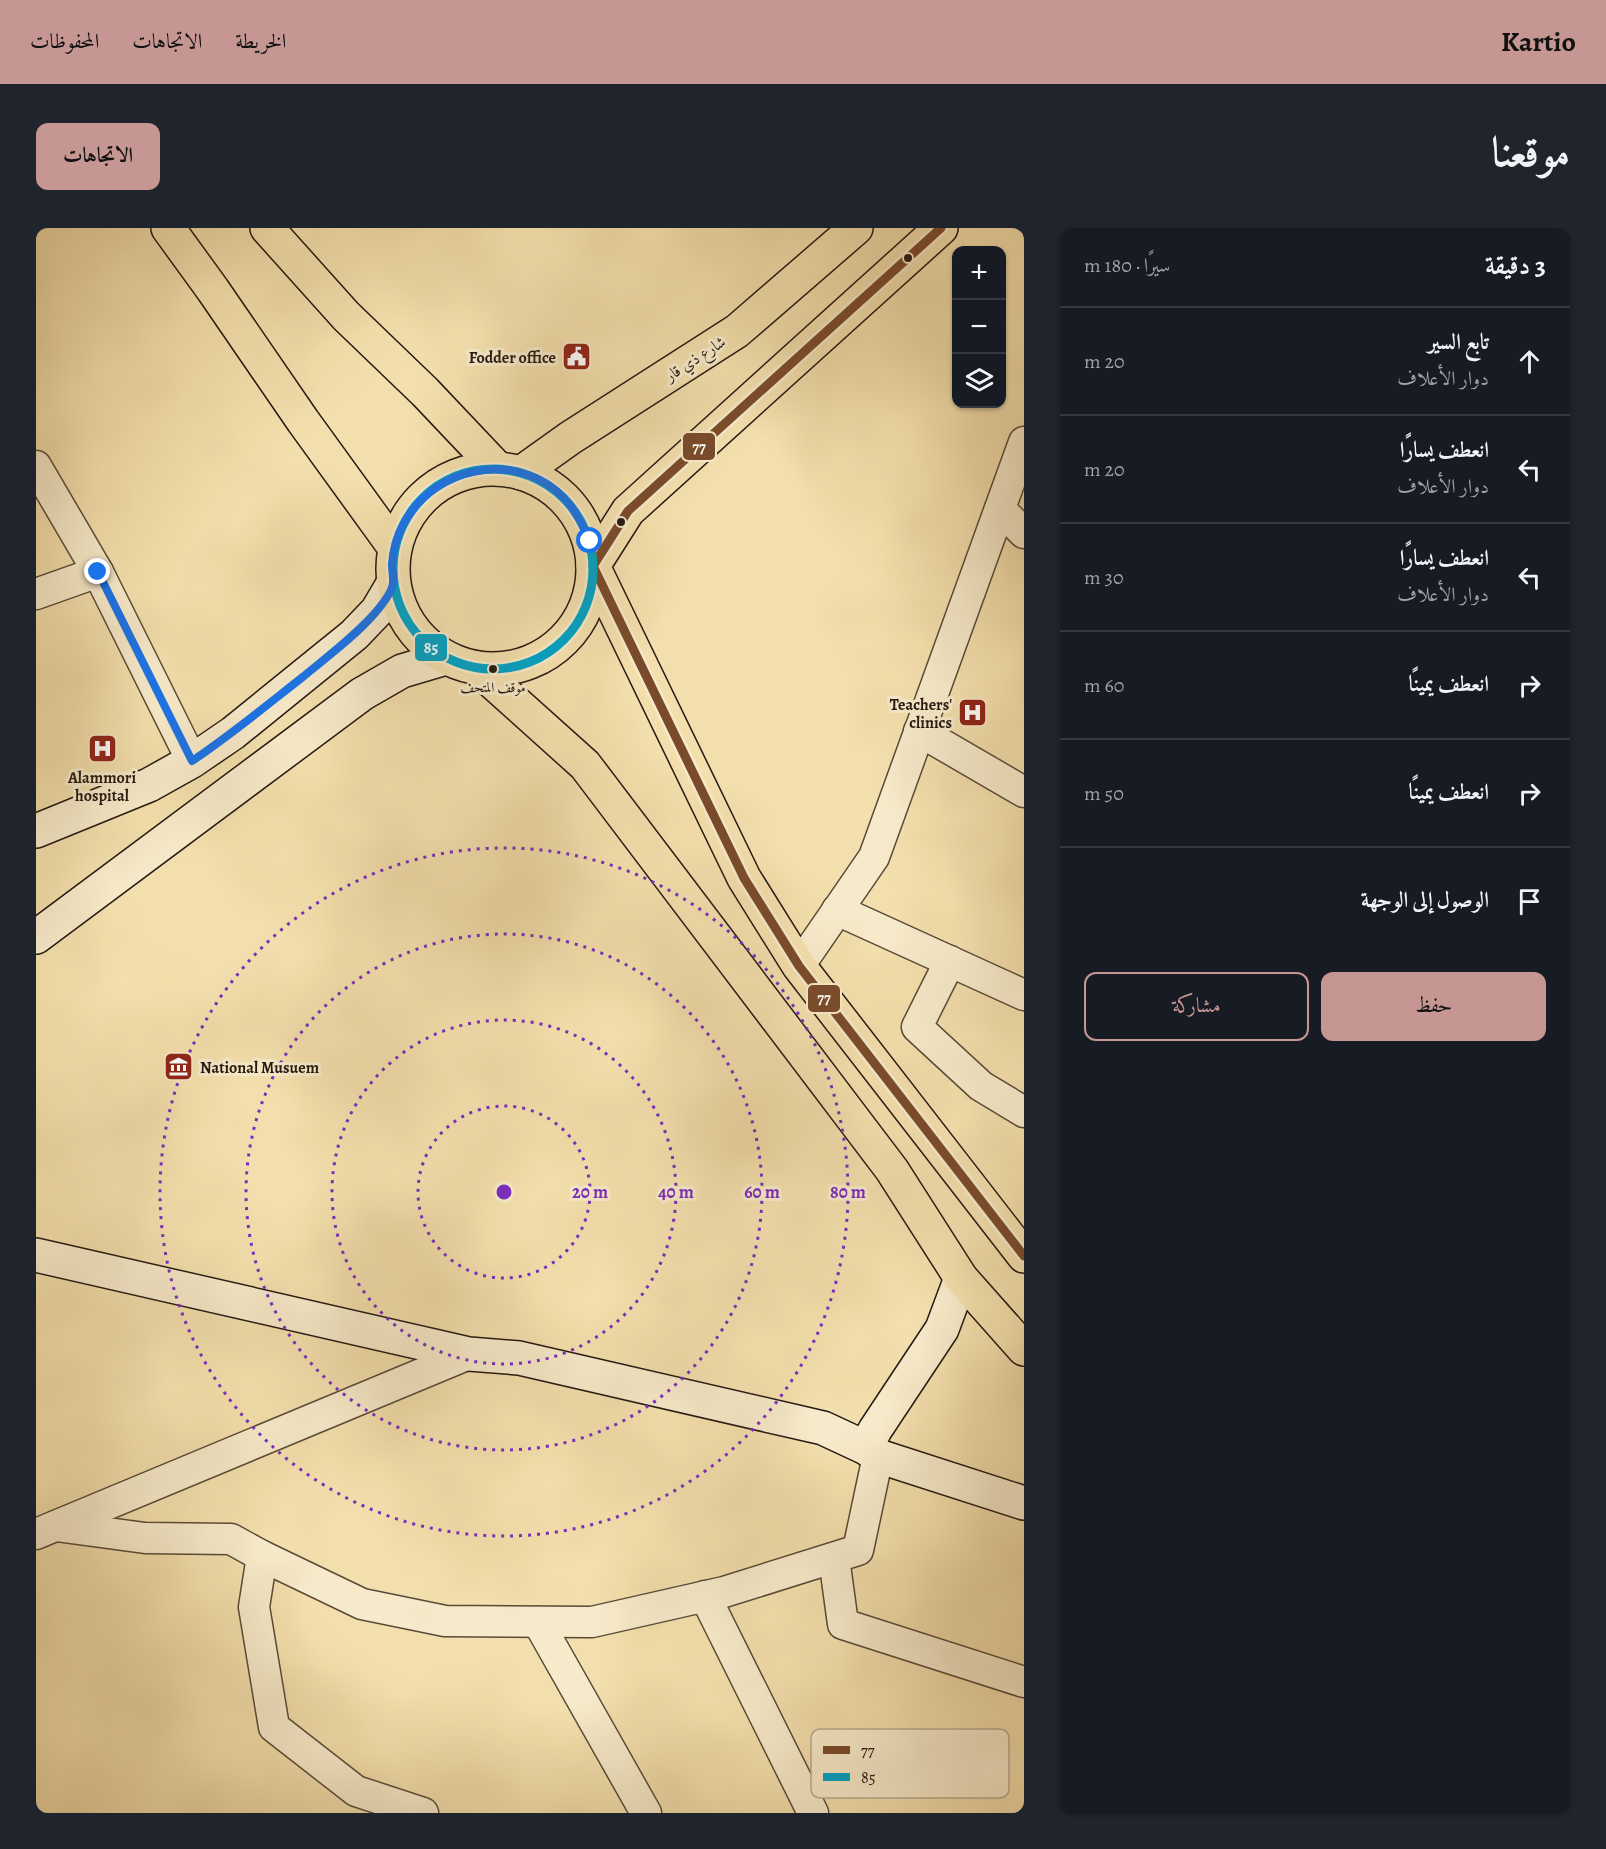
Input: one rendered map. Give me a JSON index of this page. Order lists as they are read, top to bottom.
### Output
{
  "streets": {
    "main road": ["شارع ذي قار"]
  },
  "places": {
    "public building": ["Fodder office"],
    "other": ["موقف المتحف"],
    "hospital": ["Teachers' clinics", "Alammori hospital"],
    "museum": ["National Musuem"]
  },
  "lines": ["transit line 77", "transit line 85"],
  "legend": ["77", "85"],
  "page": {
    "header": "Kartio",
    "nav": ["الخريطة", "الاتجاهات", "المحفوظات"],
    "title": "موقعنا",
    "buttons": [
      "الاتجاهات",
      ["حفظ", "مشاركة"]
    ],
    "heading": ["3 دقيقة", "سيرًا · 180 m"],
    "map_buttons": ["+", "−"],
    "list": [
      ["تابع السير", "دوار الأعلاف", "20 m"],
      ["انعطف يسارًا", "دوار الأعلاف", "20 m"],
      ["انعطف يسارًا", "دوار الأعلاف", "30 m"],
      ["انعطف يمينًا", "60 m"],
      ["انعطف يمينًا", "50 m"],
      "الوصول إلى الوجهة"
    ]
  },
  "rings": [
    "20 m",
    "40 m",
    "60 m",
    "80 m"
  ]
}
